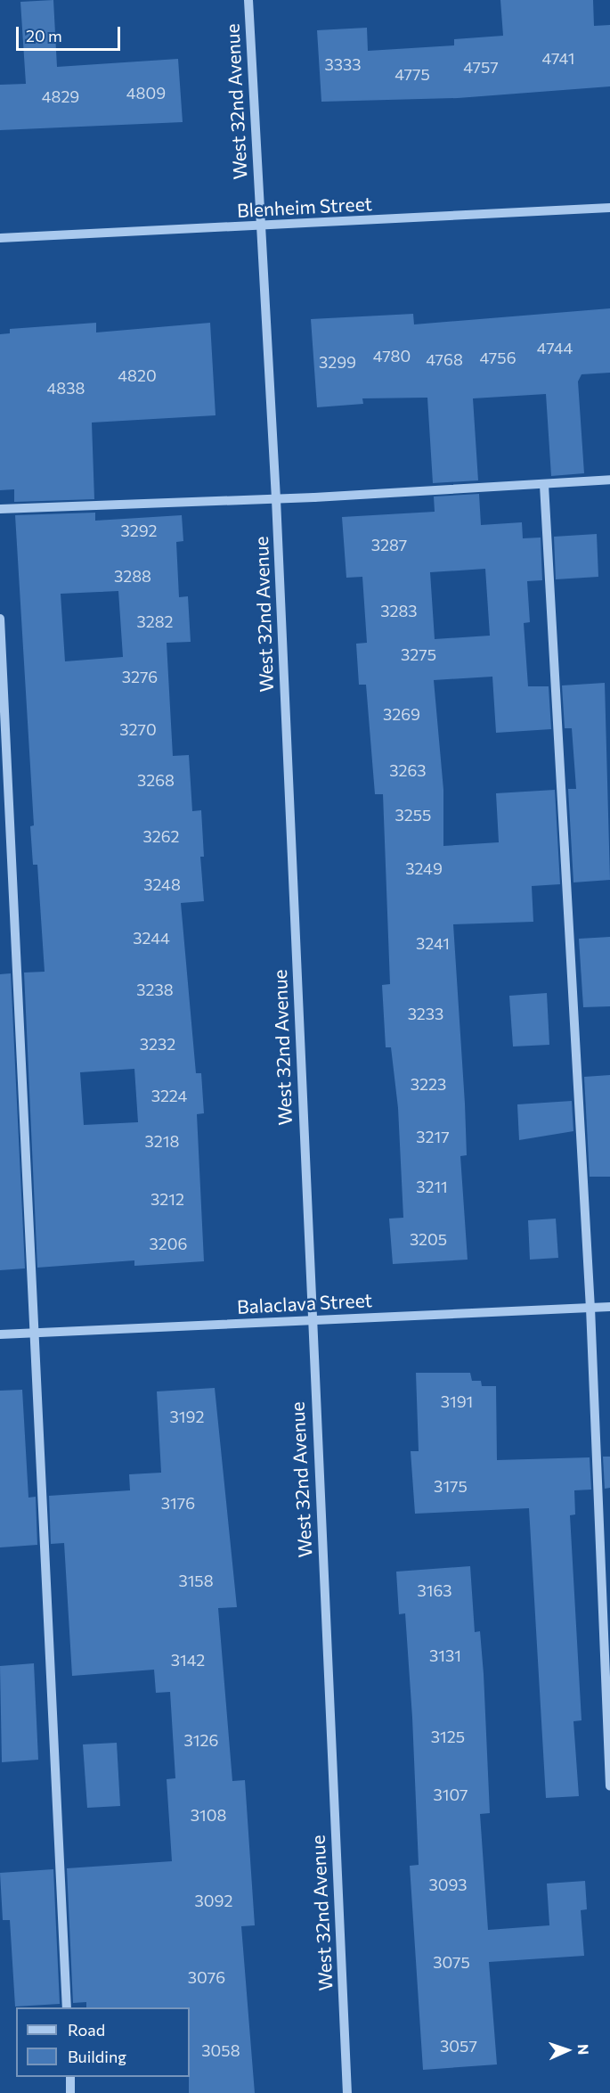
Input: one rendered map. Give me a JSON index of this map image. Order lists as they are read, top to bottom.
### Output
{
  "streets": {
    "street": ["West 32nd Avenue", "Blenheim Street", "Balaclava Street"]
  },
  "crossings": [
    ["West 32nd Avenue", "Blenheim Street"],
    ["West 32nd Avenue", "Balaclava Street"]
  ],
  "house_numbers": [
    "4741",
    "3333",
    "4757",
    "4775",
    "4809",
    "4829",
    "4744",
    "4780",
    "4756",
    "4768",
    "3299",
    "4820",
    "4838",
    "3292",
    "3287",
    "3288",
    "3283",
    "3282",
    "3275",
    "3276",
    "3269",
    "3270",
    "3263",
    "3268",
    "3255",
    "3262",
    "3249",
    "3248",
    "3244",
    "3241",
    "3238",
    "3233",
    "3232",
    "3223",
    "3224",
    "3217",
    "3218",
    "3211",
    "3212",
    "3205",
    "3206",
    "3191",
    "3192",
    "3175",
    "3176",
    "3158",
    "3163",
    "3131",
    "3142",
    "3125",
    "3126",
    "3107",
    "3108",
    "3093",
    "3092",
    "3075",
    "3076",
    "3057",
    "3058"
  ],
  "legend": ["Road", "Building"],
  "scale_bar": "20 m",
  "north": "right"
}
